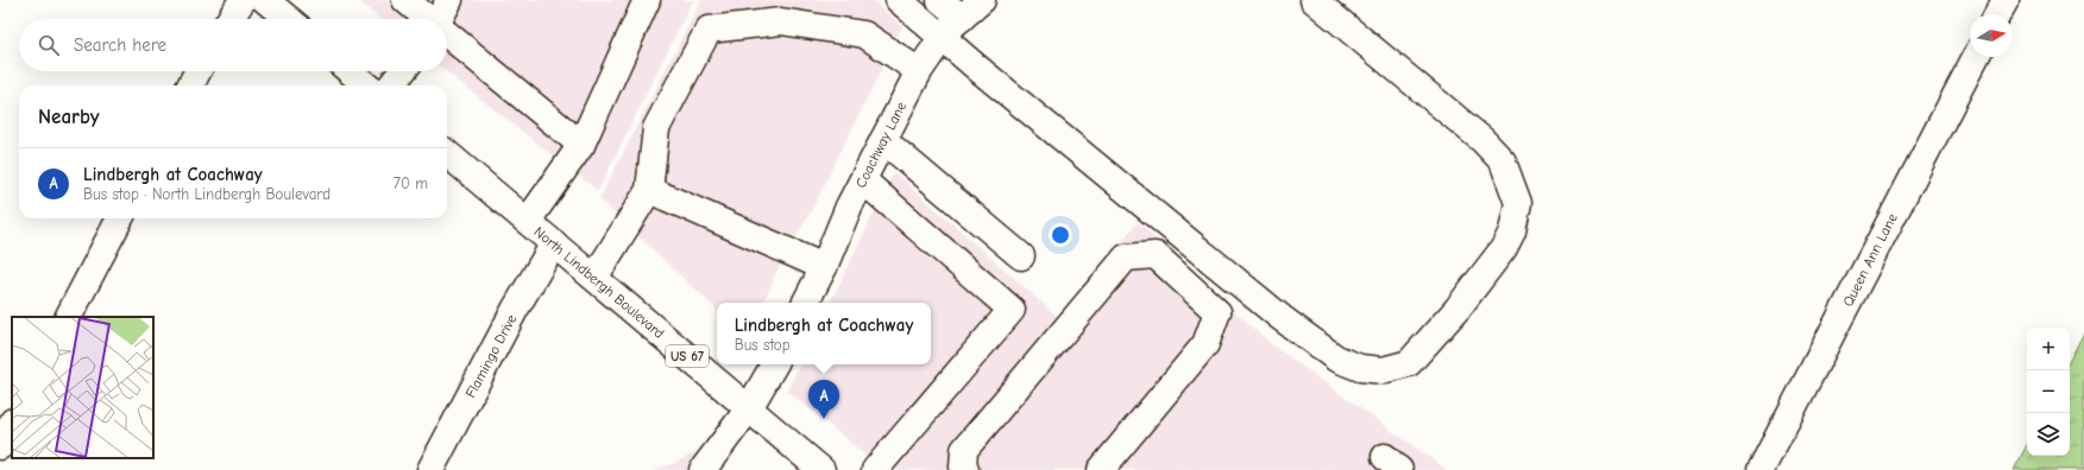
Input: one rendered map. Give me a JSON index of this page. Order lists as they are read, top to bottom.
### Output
{
  "streets": {
    "street": [
      "Coachway Lane",
      "Queen Ann Lane",
      "North Lindbergh Boulevard",
      "Flamingo Drive",
      "US 67"
    ]
  },
  "crossings": [
    ["North Lindbergh Boulevard", "Flamingo Drive"]
  ],
  "north": "right",
  "page": {
    "search": "Search here",
    "heading": "Nearby",
    "list": [
      {
        "mark": "A",
        "name": "Lindbergh at Coachway",
        "note": "Bus stop · North Lindbergh Boulevard",
        "value": "70 m"
      }
    ],
    "popup": ["Lindbergh at Coachway", "Bus stop"],
    "map_buttons": ["+", "−"],
    "pins": "A"
  }
}
